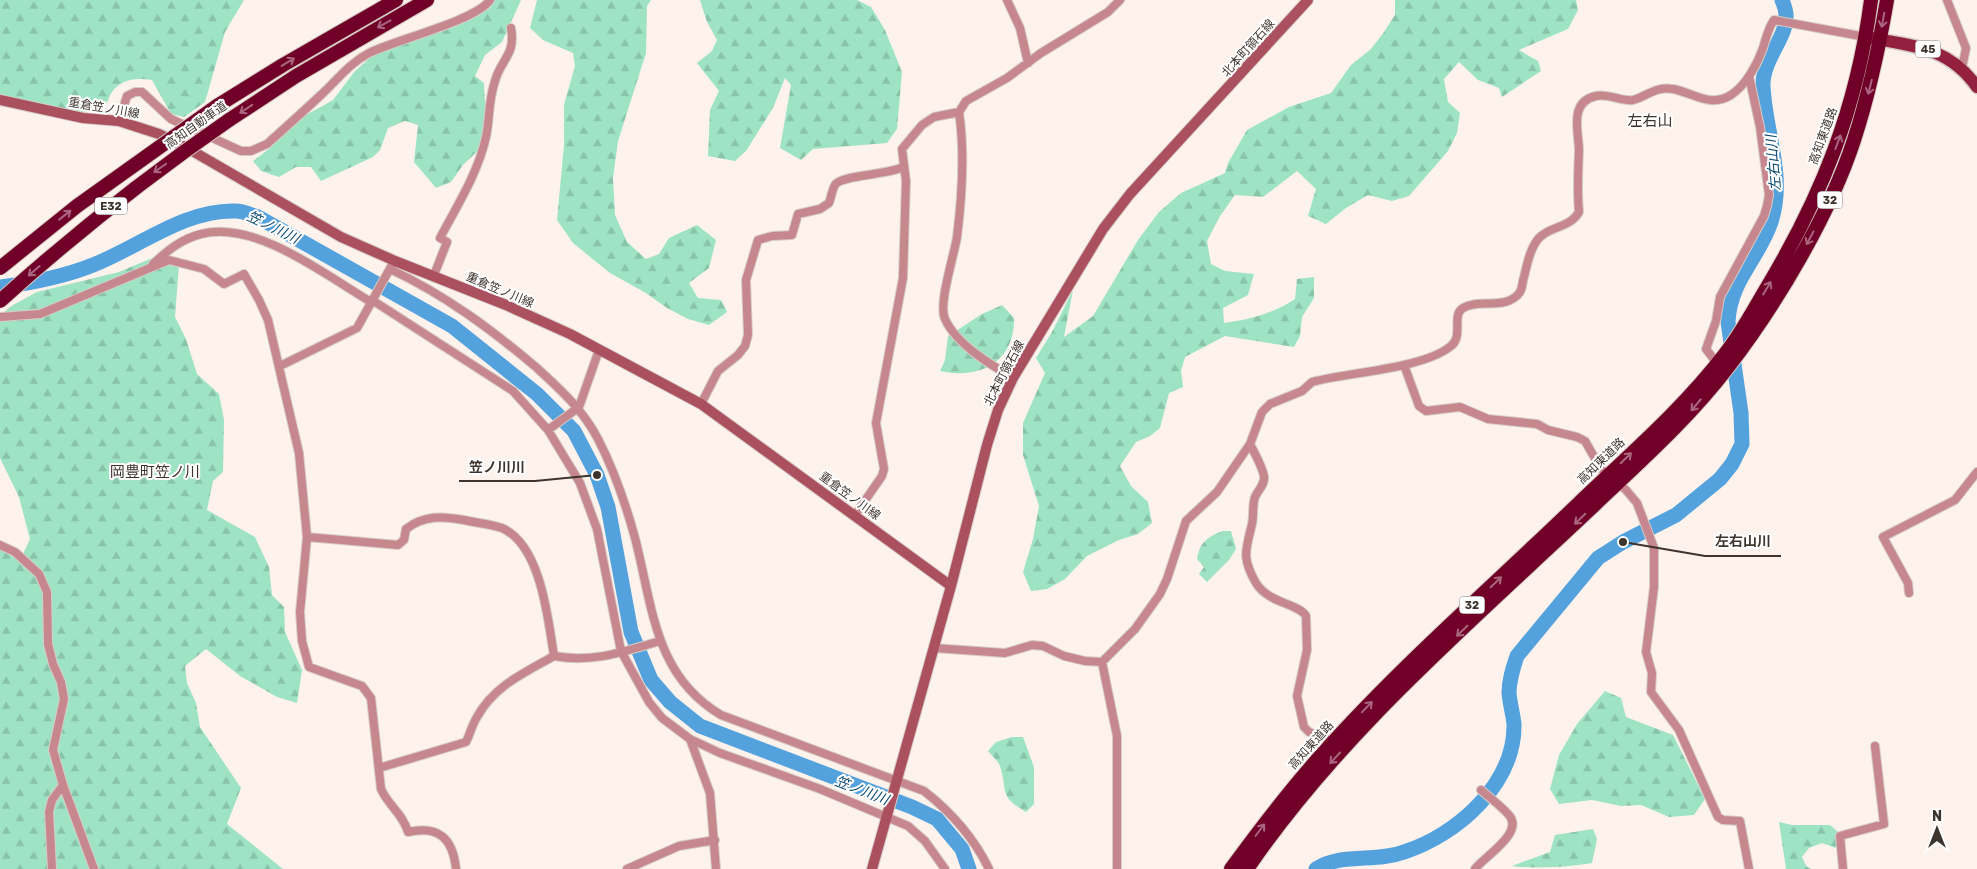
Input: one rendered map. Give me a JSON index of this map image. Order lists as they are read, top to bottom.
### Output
{
  "streets": {
    "highway": [
      "高知自動車道",
      "高知東道路",
      "32",
      "E32"
    ],
    "main road": ["北本町領石線", "45", "重倉笠ノ川線"]
  },
  "crossings": [
    ["北本町領石線", "重倉笠ノ川線"],
    ["45", "高知東道路"]
  ],
  "districts": ["左右山", "岡豊町笠ノ川"],
  "water": ["左右山川", "笠ノ川川"],
  "places": ["笠ノ川川", "左右山川"],
  "north": "top"
}
